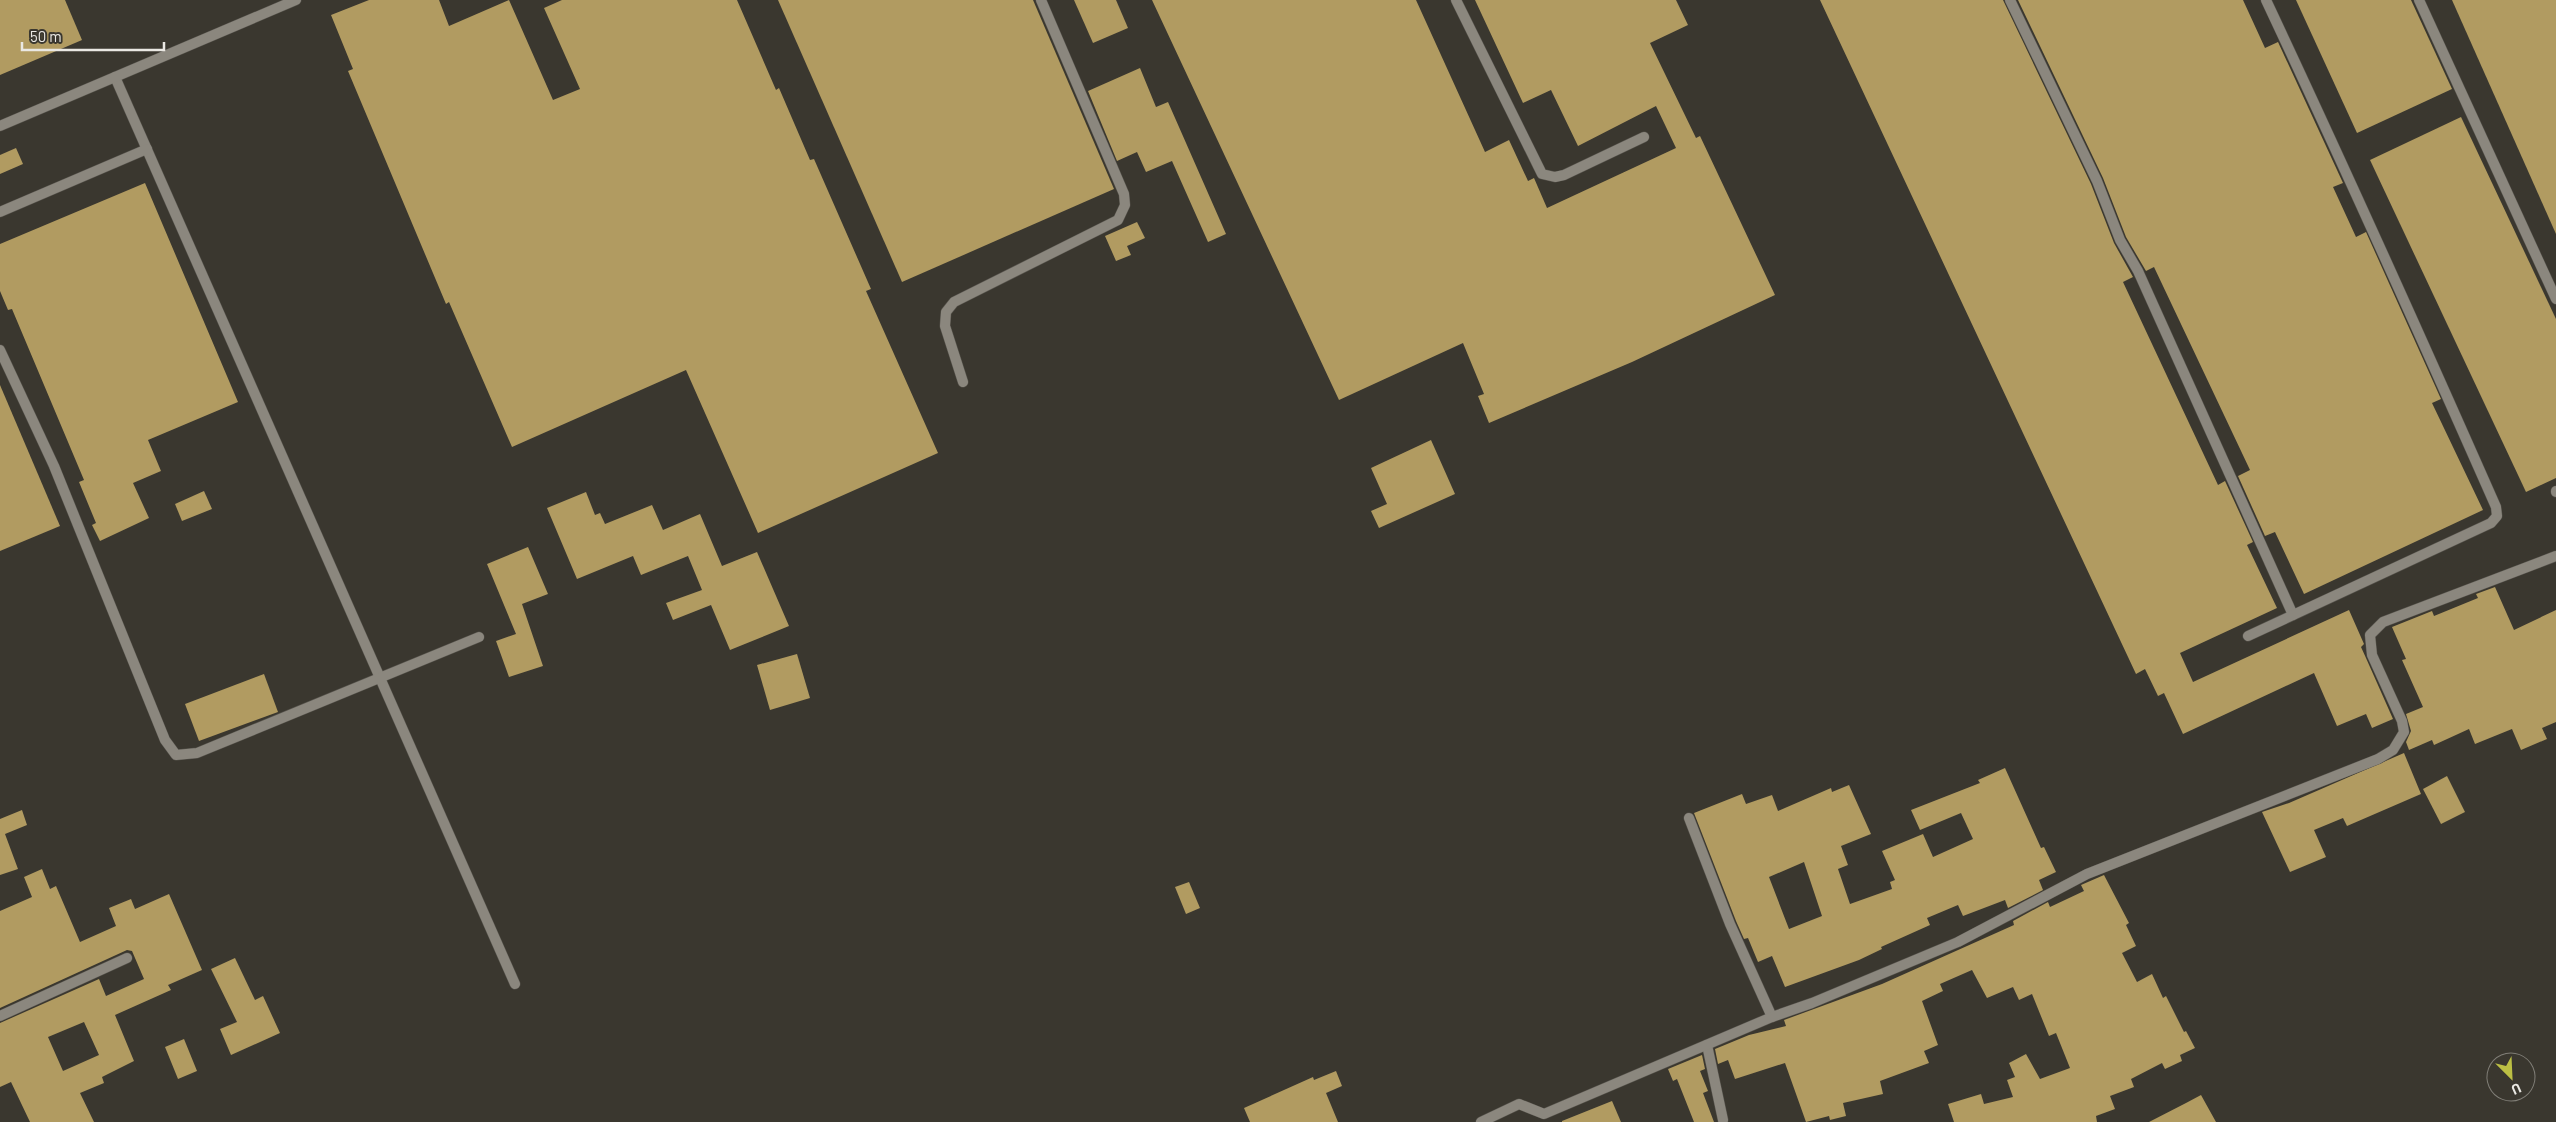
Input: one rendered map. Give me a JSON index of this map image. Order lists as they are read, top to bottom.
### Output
{
  "scale_bar": "50 m",
  "north": "bottom right"
}
